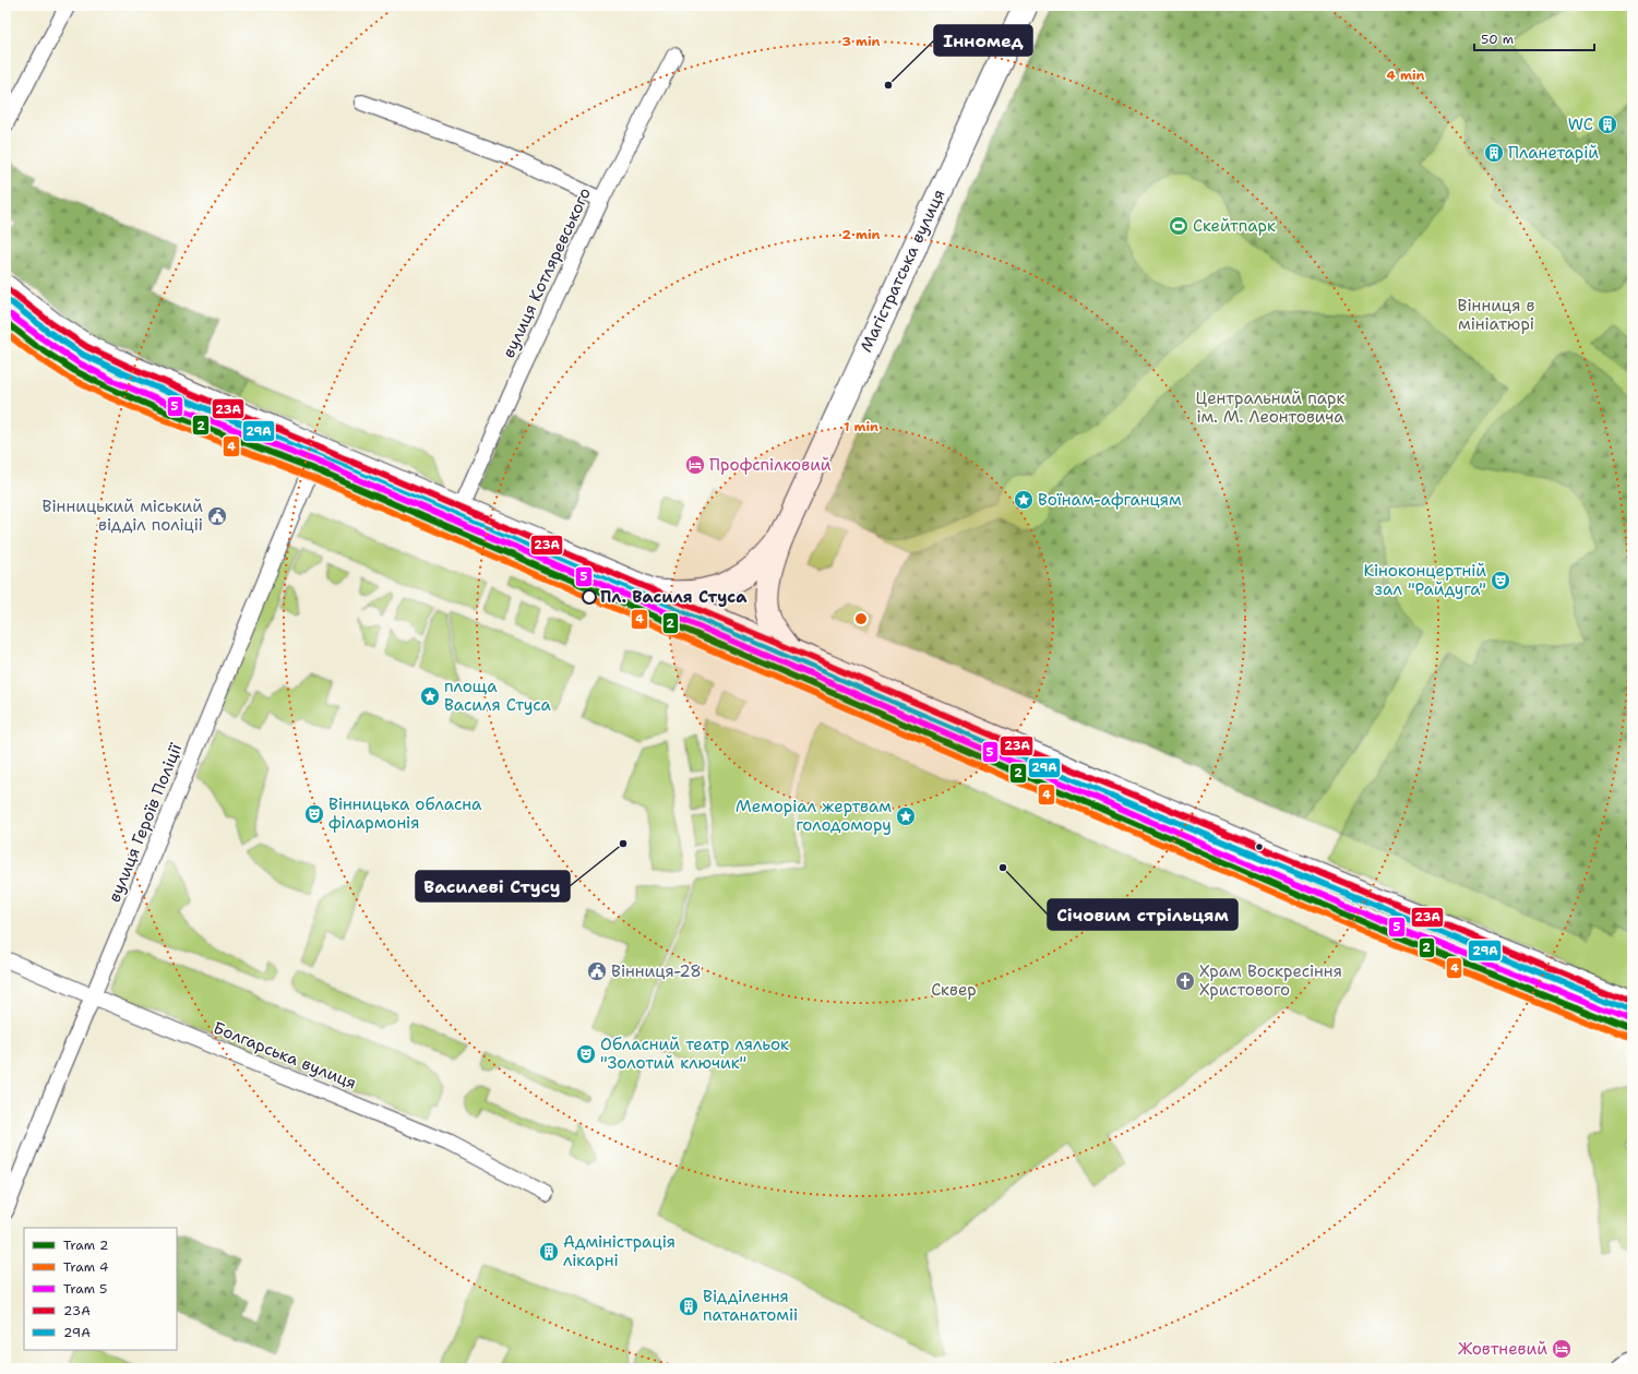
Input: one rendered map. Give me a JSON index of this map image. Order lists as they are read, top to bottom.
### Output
{
  "streets": {
    "main road": ["Магістратська вулиця"],
    "street": ["вулиця Котляревського", "вулиця Героїв Поліції", "Болгарська вулиця"]
  },
  "crossings": [
    ["вулиця Героїв Поліції", "Болгарська вулиця"]
  ],
  "parks": ["Вінниця в мініатюрі", "Центральний парк ім. М. Леонтовича", "Сквер"],
  "places": {
    "other": [
      "Інномед",
      "Пл. Василя Стуса",
      "Василеві Стусу",
      "Січовим стрільцям"
    ],
    "building": [
      "WC",
      "Планетарій",
      "Адміністрація лікарні",
      "Відділення патанатоміі"
    ],
    "sports": ["Скейтпарк"],
    "hotel": ["Профспілковий", "Жовтневий"],
    "place": ["Воїнам-афганцям", "площа Василя Стуса", "Меморіал жертвам голодомору"],
    "public building": ["Вінницький міський відділ поліціі", "Вінниця-28"],
    "theatre": ["Кіноконцертній зал \"Райдуга\"", "Вінницька обласна філармонія", "Обласний театр ляльок \"Золотий ключик\""],
    "church": ["Храм Воскресіння Христового"]
  },
  "lines": [
    "transit line 23А",
    "transit line 29А",
    "tram line 5",
    "tram line 2",
    "tram line 4"
  ],
  "legend": [
    "Tram 2",
    "Tram 4",
    "Tram 5",
    "23А",
    "29А"
  ],
  "scale_bar": "50 m",
  "rings": [
    "3 min",
    "4 min",
    "2 min",
    "1 min"
  ]
}
